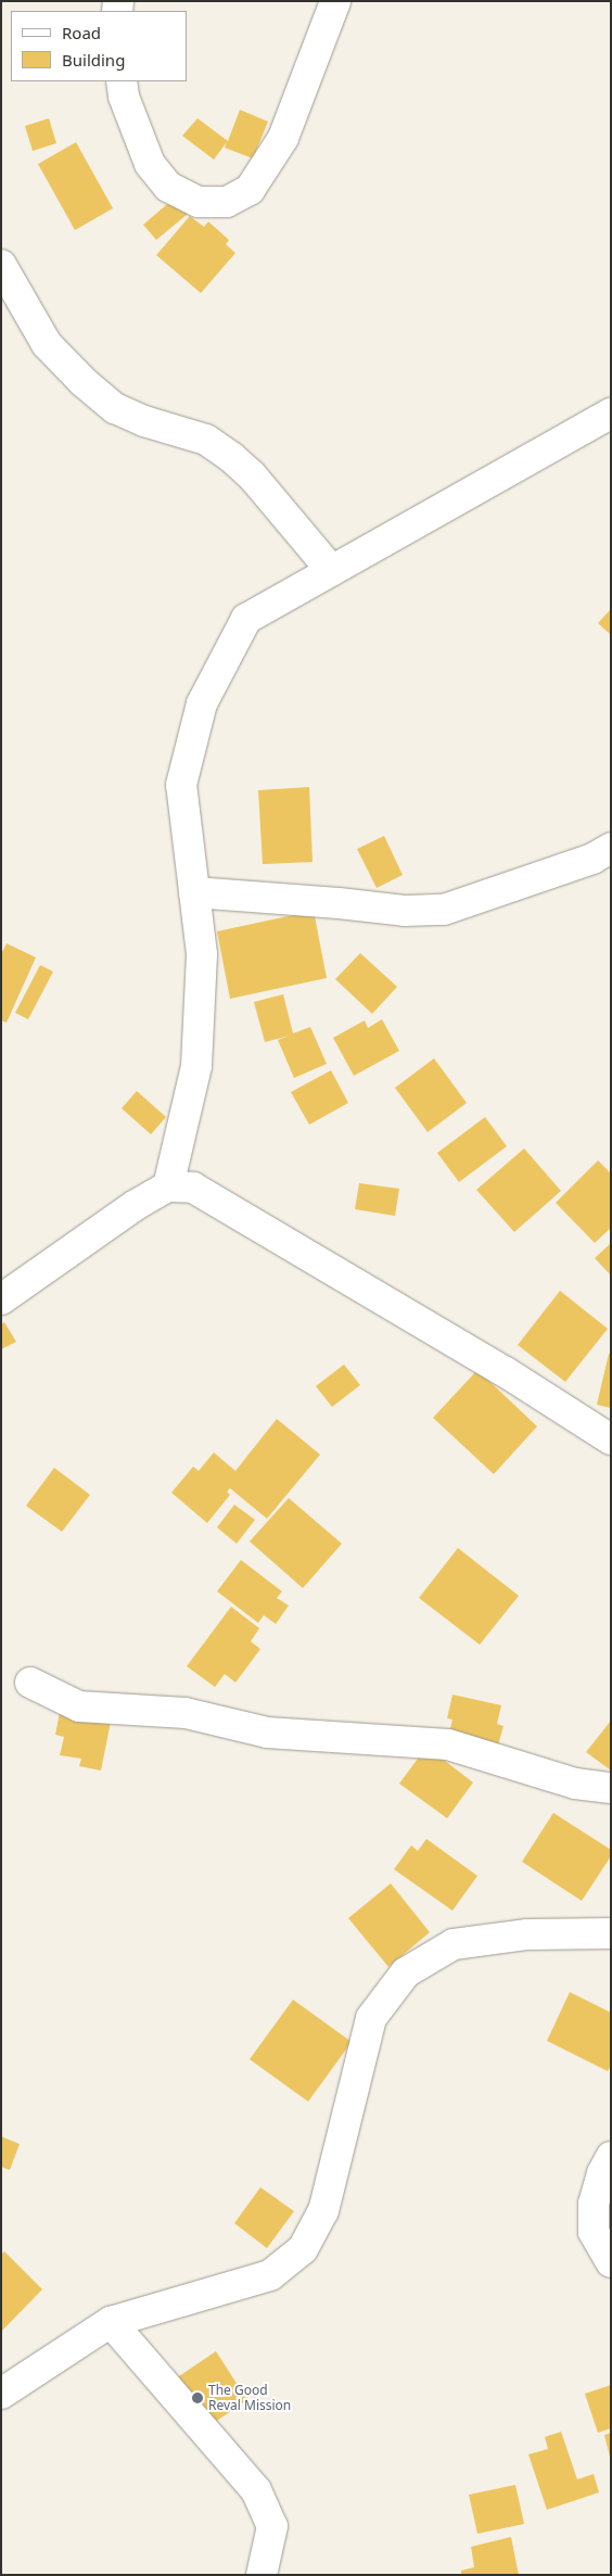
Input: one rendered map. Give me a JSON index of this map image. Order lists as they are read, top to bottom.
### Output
{
  "places": ["The Good Reval Mission"],
  "legend": ["Road", "Building"]
}
